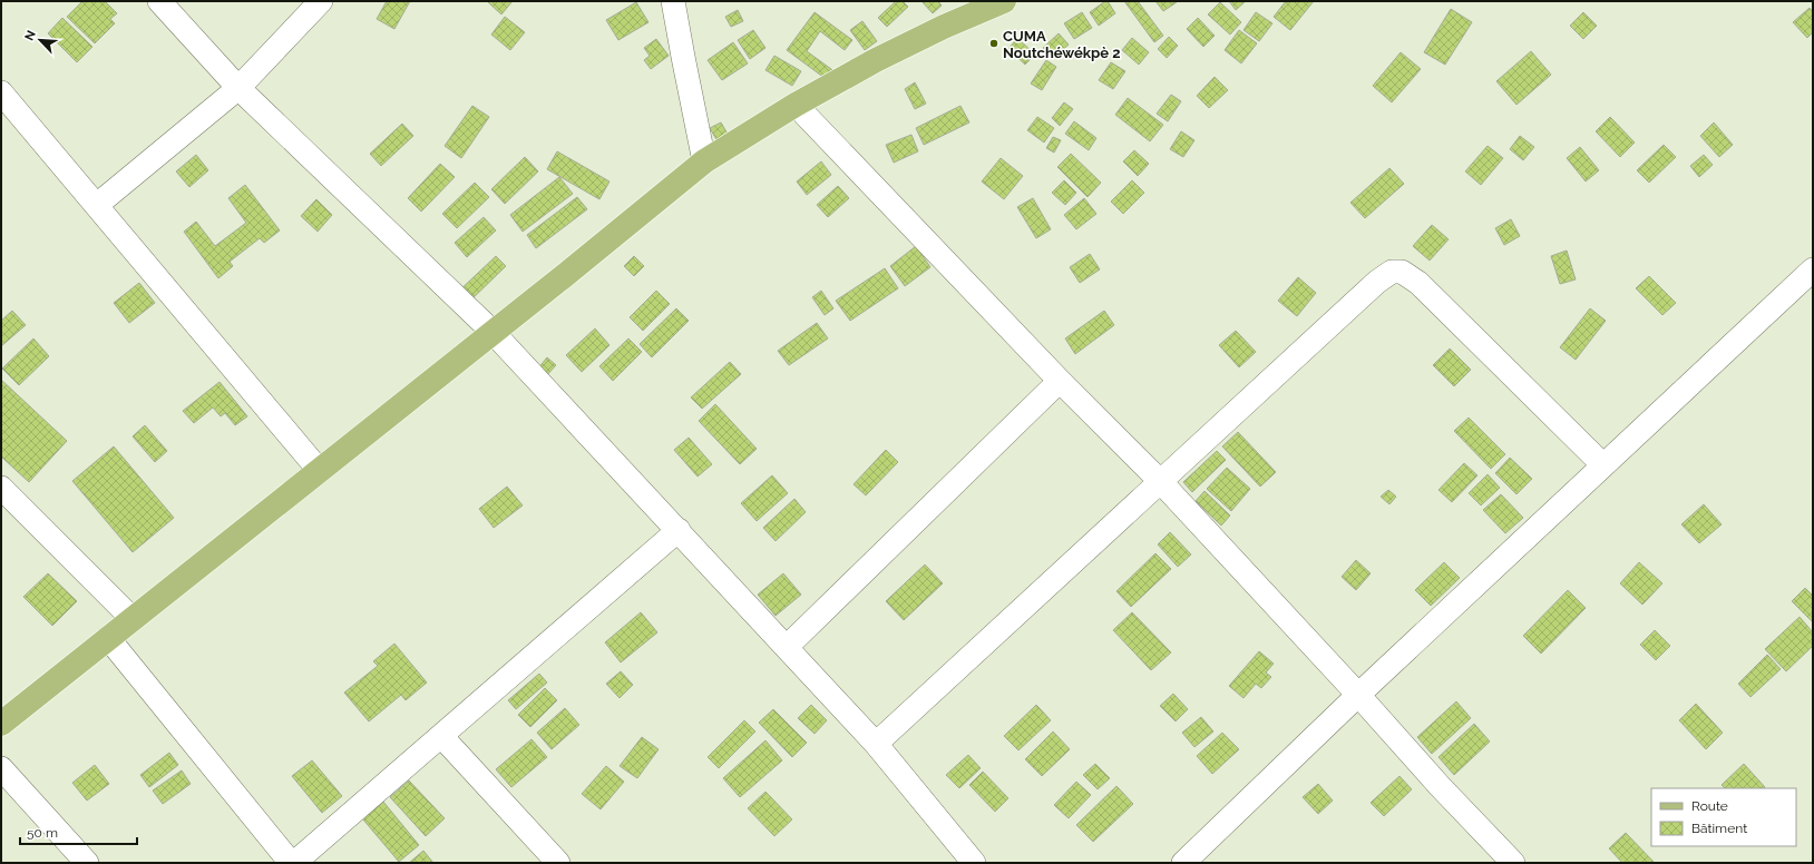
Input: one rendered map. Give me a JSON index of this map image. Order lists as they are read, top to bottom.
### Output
{
  "places": ["CUMA Noutchéwékpè 2"],
  "legend": ["Route", "Bâtiment"],
  "scale_bar": "50 m",
  "north": "top left"
}
